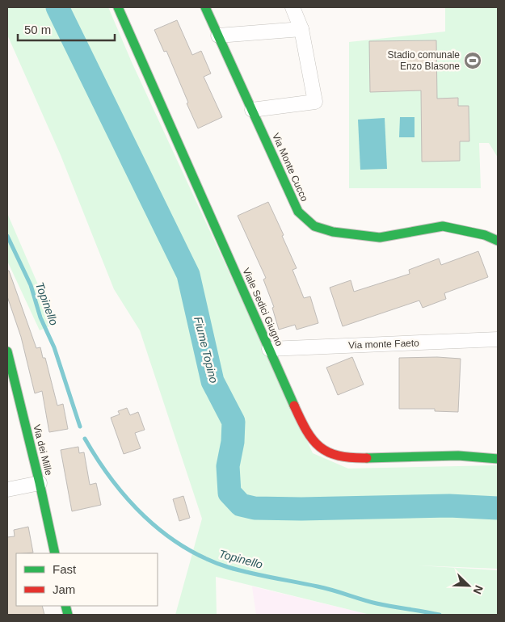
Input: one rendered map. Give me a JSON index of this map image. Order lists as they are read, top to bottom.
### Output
{
  "streets": {
    "street": [
      "Via Monte Cucco",
      "Viale Sedici Giugno",
      "Via monte Faeto",
      "Via dei Mille"
    ]
  },
  "crossings": [
    ["Viale Sedici Giugno", "Via monte Faeto"]
  ],
  "water": ["Topinello", "Fiume Topino"],
  "places": {
    "sports": ["Stadio comunale Enzo Blasone"]
  },
  "legend": ["Fast", "Jam"],
  "scale_bar": "50 m",
  "north": "bottom right"
}
